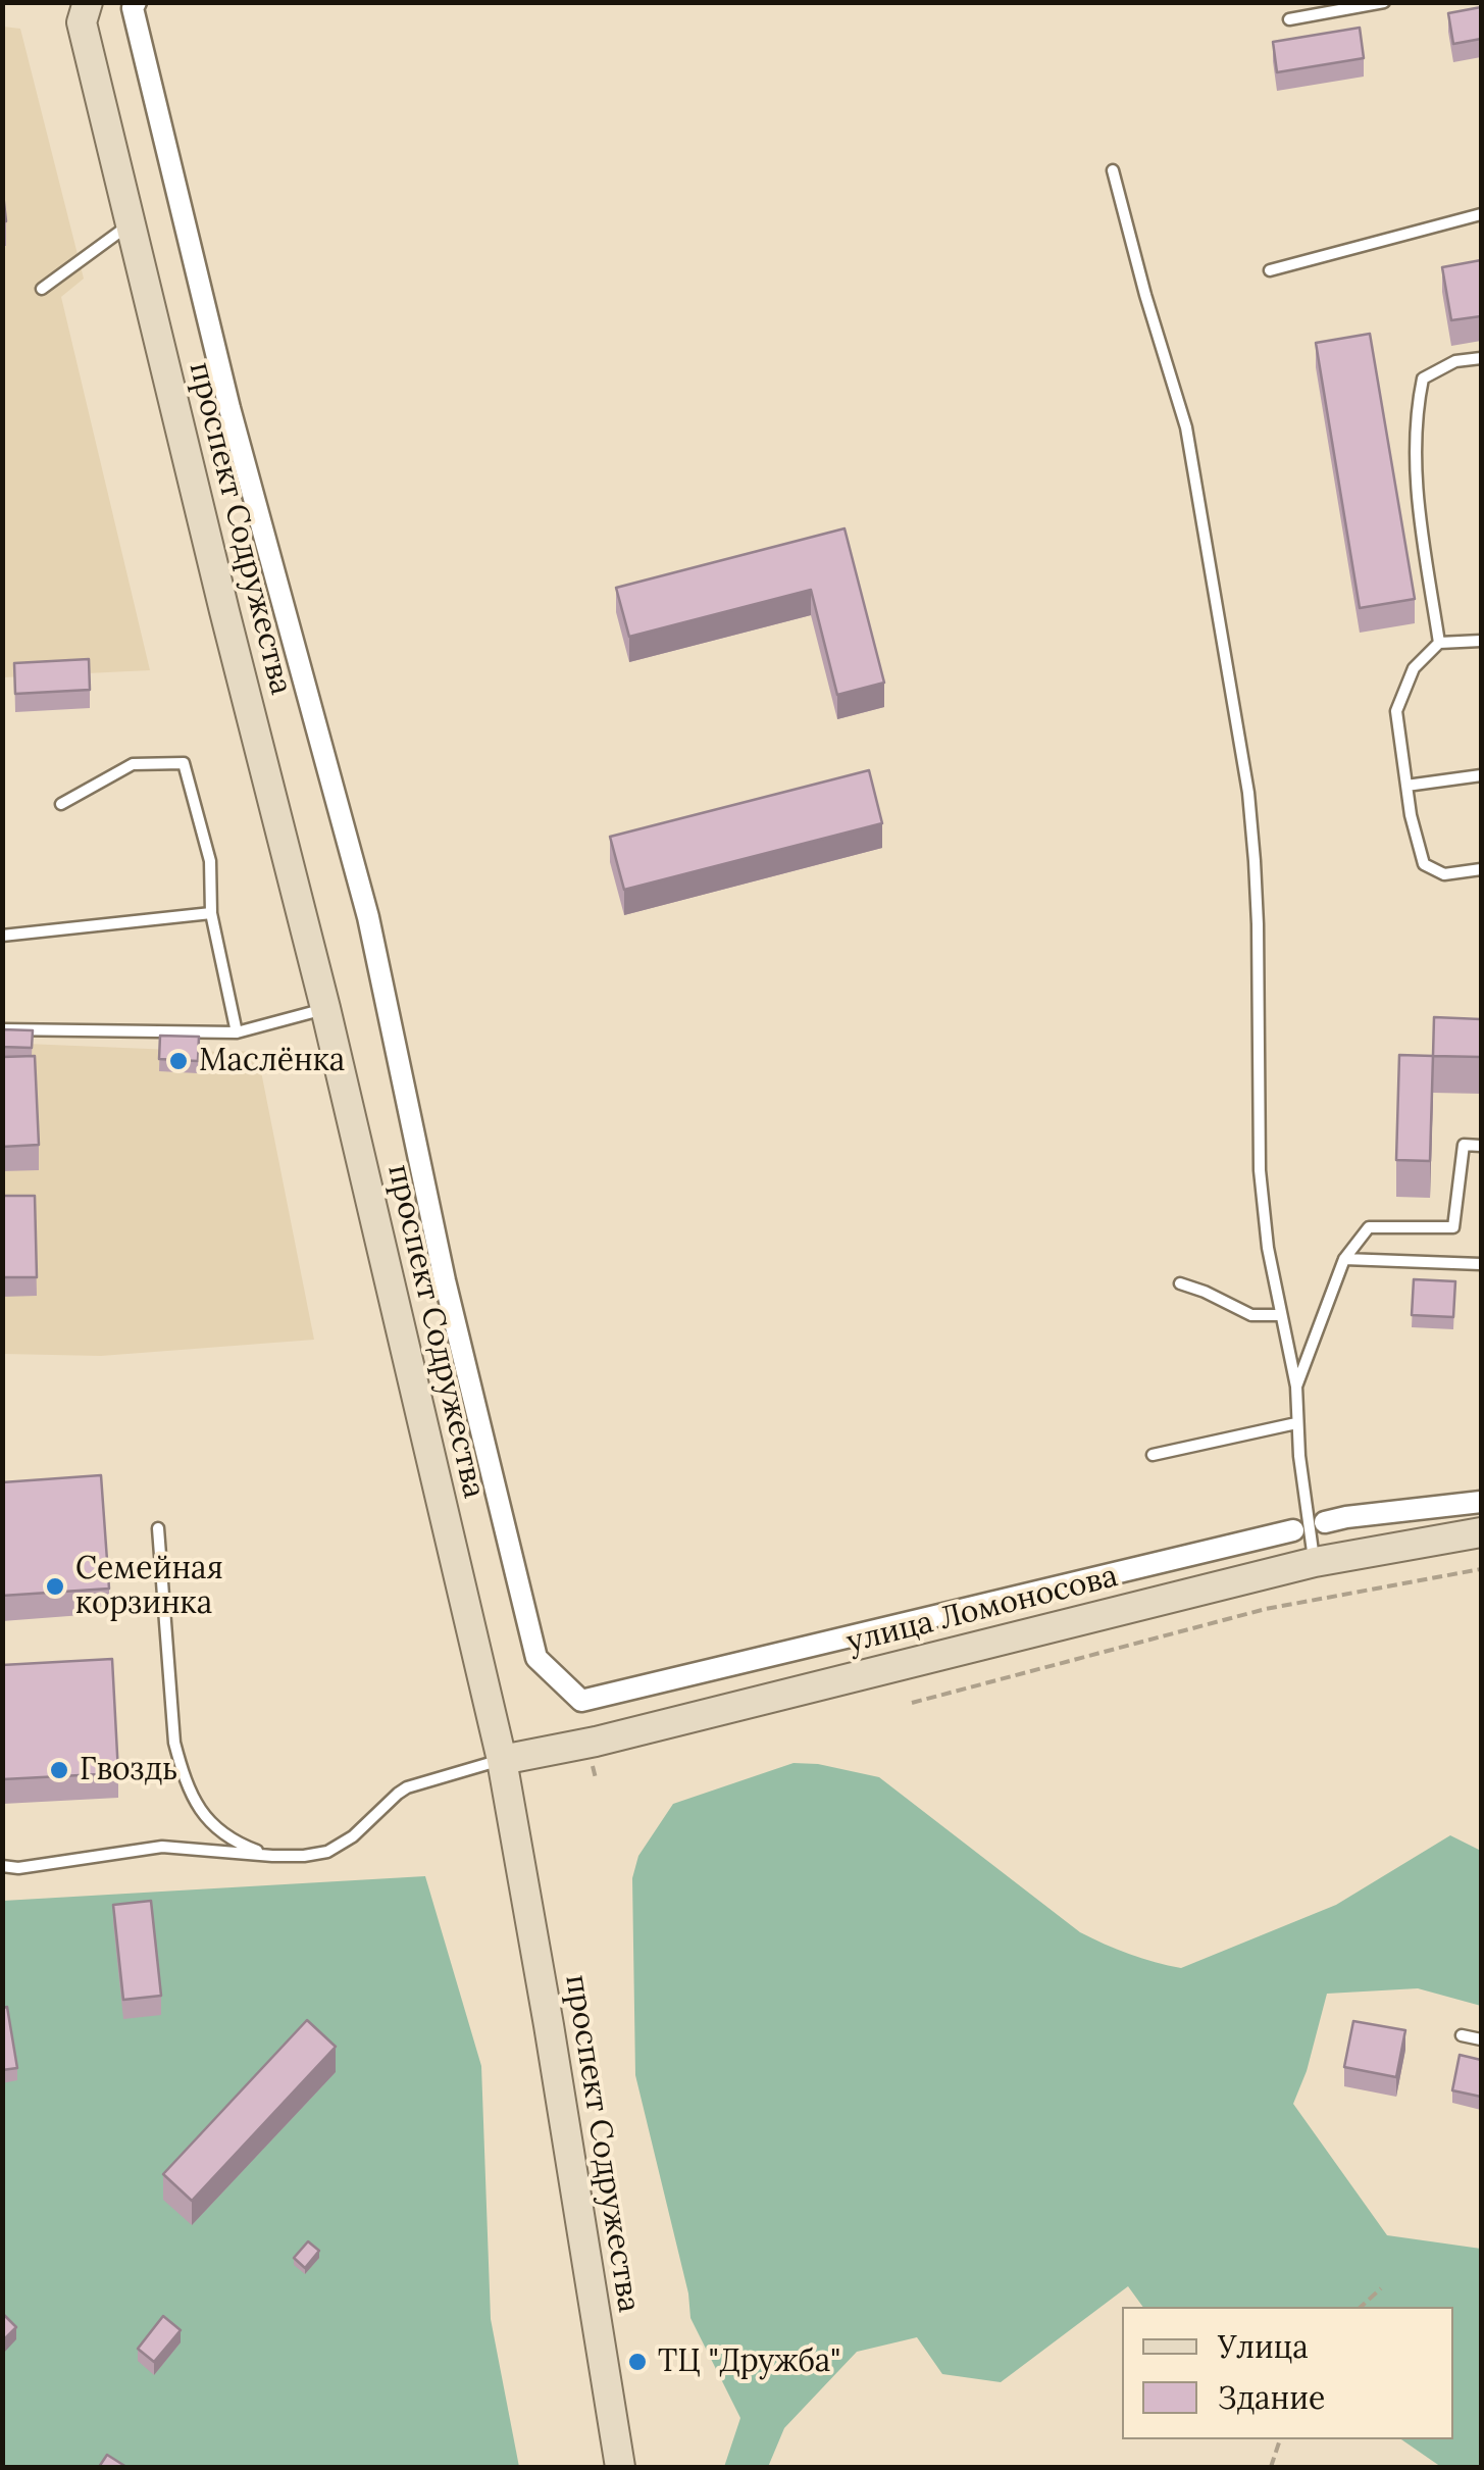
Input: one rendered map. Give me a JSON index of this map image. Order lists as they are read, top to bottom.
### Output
{
  "streets": {
    "main road": ["проспект Содружества", "улица Ломоносова"]
  },
  "crossings": [
    ["проспект Содружества", "улица Ломоносова"]
  ],
  "places": [
    "Маслёнка",
    "Семейная корзинка",
    "Гвоздь",
    "ТЦ \"Дружба\""
  ],
  "legend": ["Улица", "Здание"]
}
